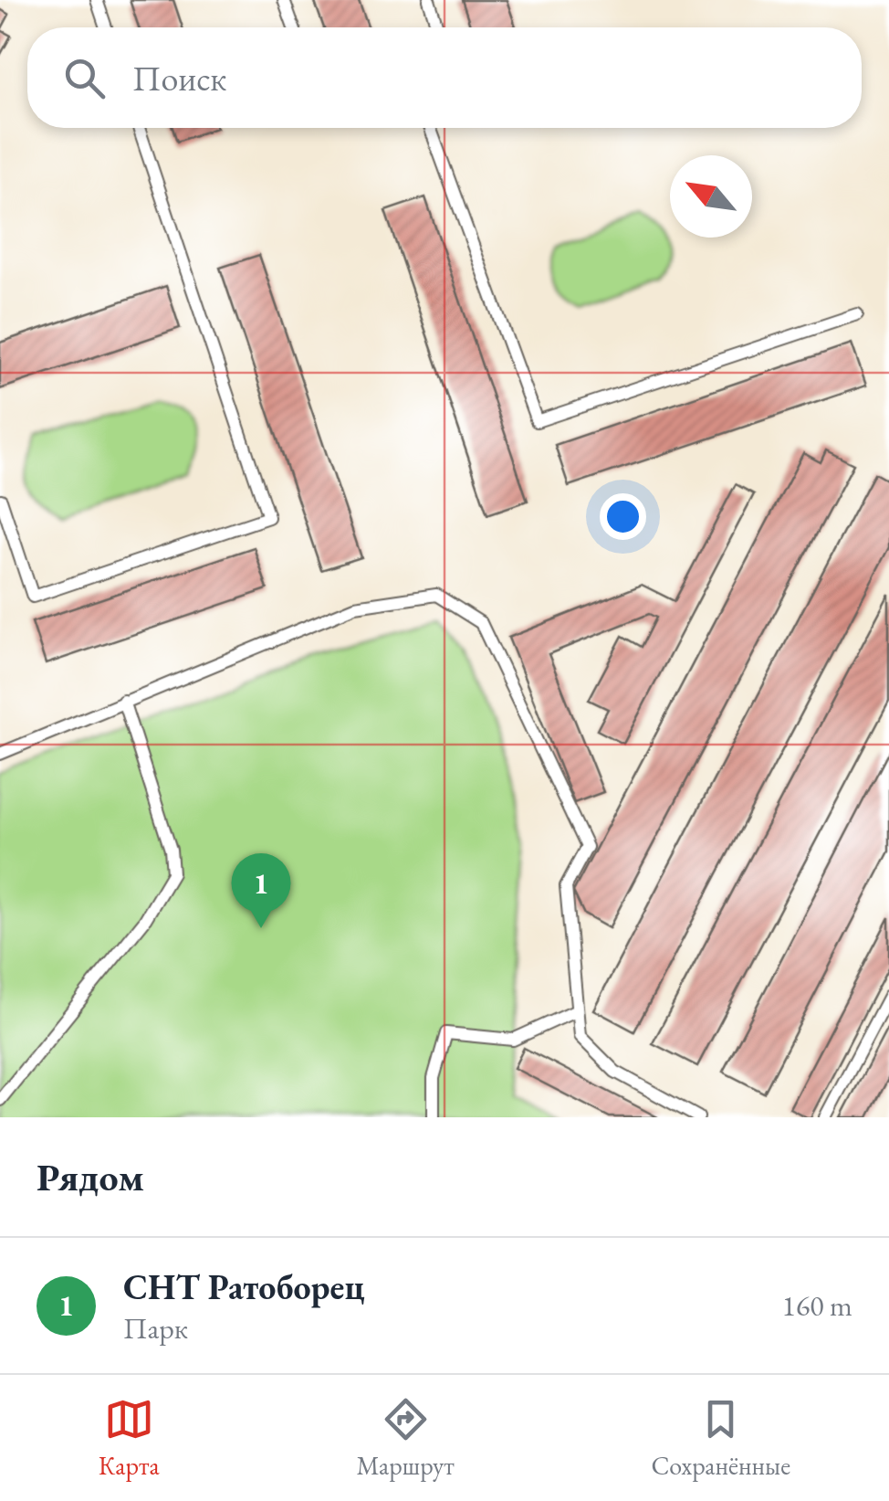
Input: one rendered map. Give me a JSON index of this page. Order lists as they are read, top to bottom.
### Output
{
  "north": "top left",
  "page": {
    "search": "Поиск",
    "pins": "1",
    "heading": "Рядом",
    "list": [
      {
        "mark": "1",
        "name": "СНТ Ратоборец",
        "note": "Парк",
        "value": "160 m"
      }
    ],
    "nav": ["Карта", "Маршрут", "Сохранённые"]
  }
}
